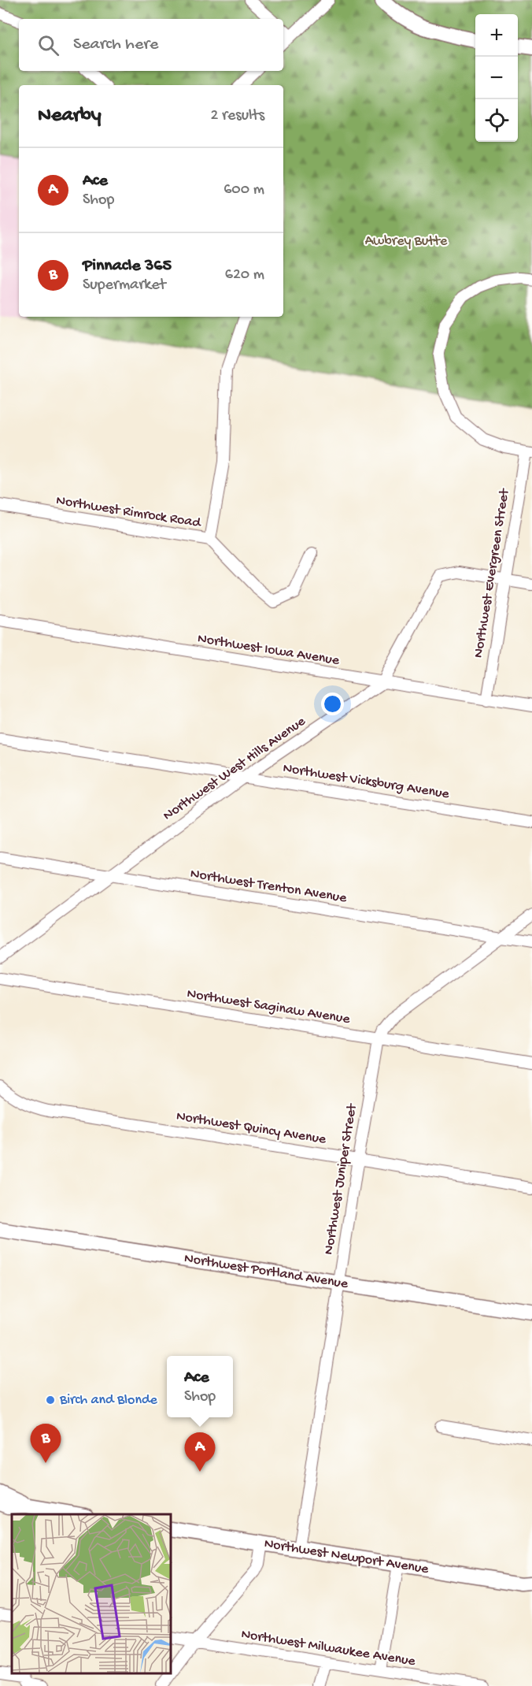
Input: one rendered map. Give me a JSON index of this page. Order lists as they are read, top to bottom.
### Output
{
  "streets": {
    "street": [
      "Northwest Rimrock Road",
      "Northwest Evergreen Street",
      "Northwest Iowa Avenue",
      "Northwest West Hills Avenue",
      "Northwest Vicksburg Avenue",
      "Northwest Trenton Avenue",
      "Northwest Saginaw Avenue",
      "Northwest Quincy Avenue",
      "Northwest Juniper Street",
      "Northwest Portland Avenue",
      "Northwest Newport Avenue",
      "Northwest Milwaukee Avenue"
    ]
  },
  "crossings": [
    ["Northwest Evergreen Street", "Northwest Iowa Avenue"],
    ["Northwest Evergreen Street", "Northwest West Hills Avenue"],
    ["Northwest Iowa Avenue", "Northwest West Hills Avenue"],
    ["Northwest West Hills Avenue", "Northwest Vicksburg Avenue"],
    ["Northwest West Hills Avenue", "Northwest Trenton Avenue"],
    ["Northwest Trenton Avenue", "Northwest Juniper Street"],
    ["Northwest Saginaw Avenue", "Northwest Juniper Street"],
    ["Northwest Quincy Avenue", "Northwest Juniper Street"],
    ["Northwest Juniper Street", "Northwest Portland Avenue"],
    ["Northwest Juniper Street", "Northwest Newport Avenue"]
  ],
  "parks": ["Awbrey Butte"],
  "places": ["Birch and Blonde"],
  "page": {
    "map_buttons": ["+", "−"],
    "search": "Search here",
    "heading": ["Nearby", "2 results"],
    "list": [
      {
        "mark": "A",
        "name": "Ace",
        "note": "Shop",
        "value": "600 m"
      },
      {
        "mark": "B",
        "name": "Pinnacle 365",
        "note": "Supermarket",
        "value": "620 m"
      }
    ],
    "popup": ["Ace", "Shop"],
    "pins": ["B", "A"]
  }
}
